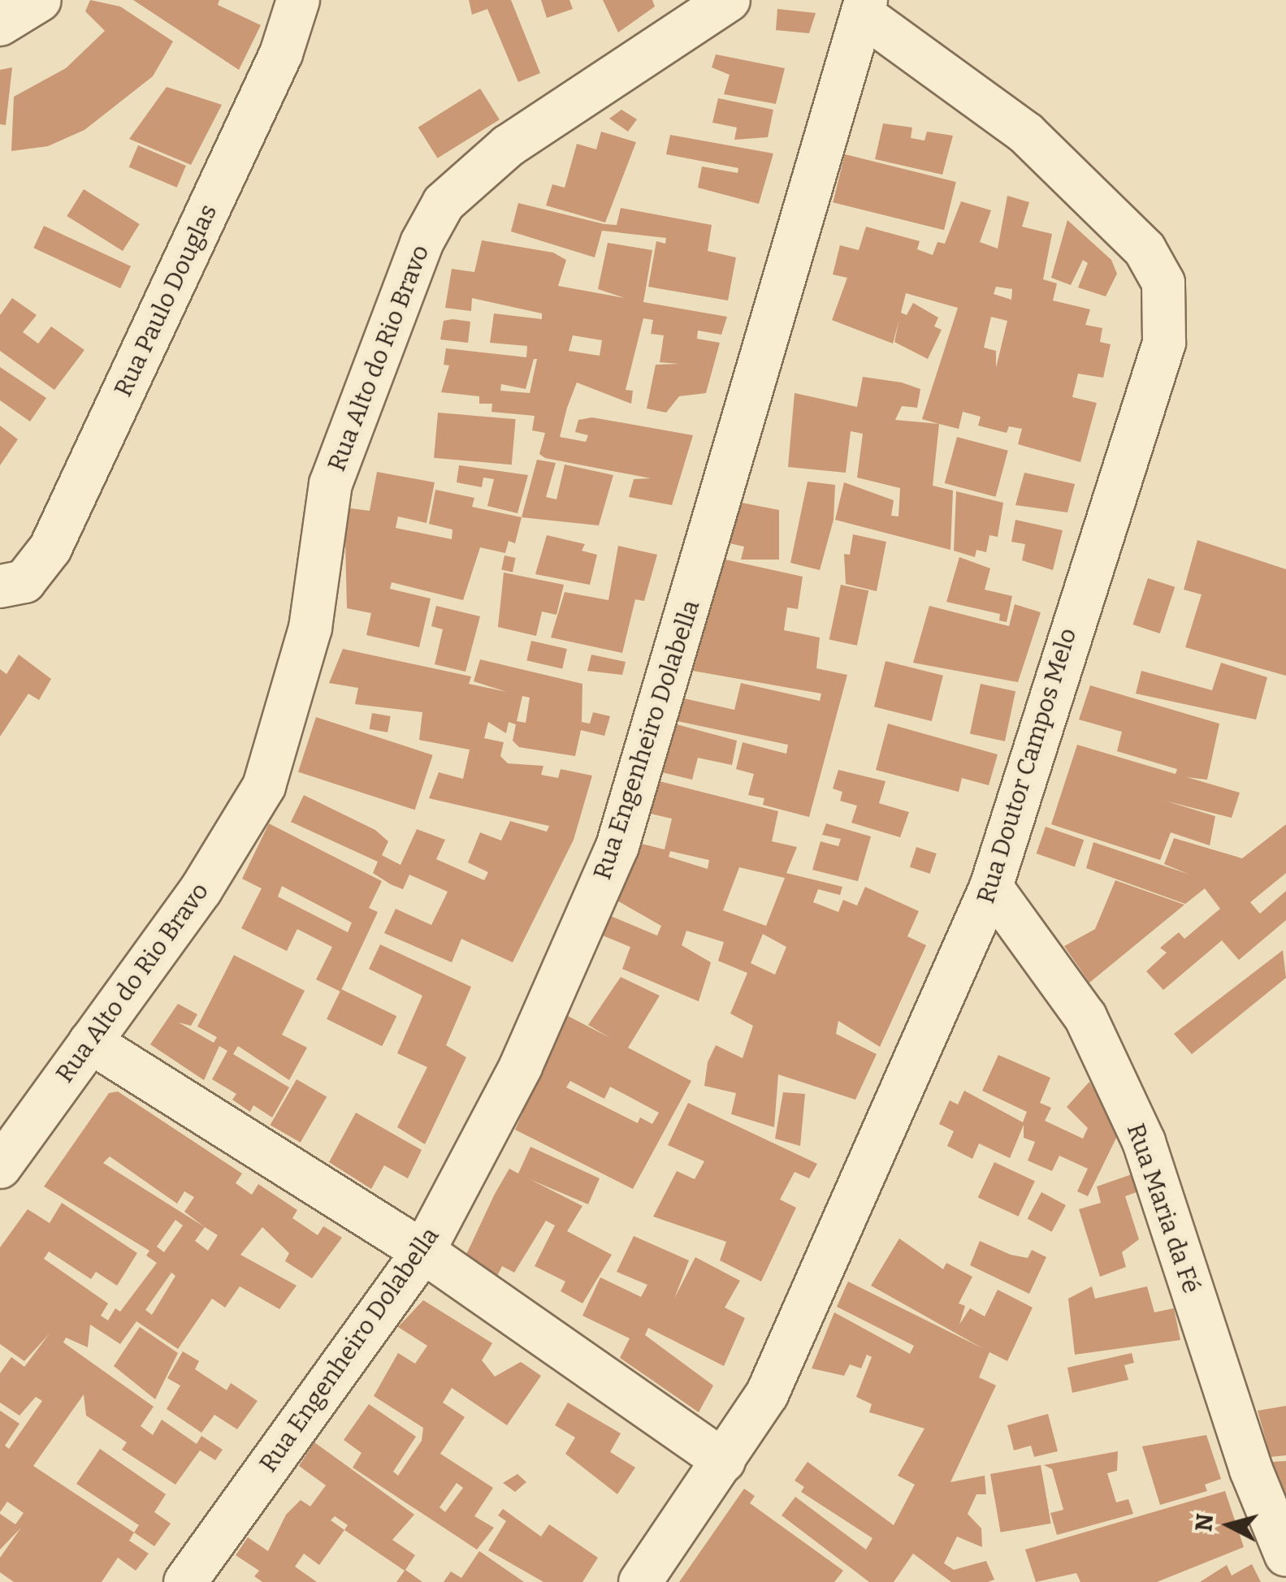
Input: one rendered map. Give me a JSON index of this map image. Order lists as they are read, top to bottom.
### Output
{
  "streets": {
    "street": [
      "Rua Paulo Douglas",
      "Rua Alto do Rio Bravo",
      "Rua Engenheiro Dolabella",
      "Rua Doutor Campos Melo",
      "Rua Maria da Fé"
    ]
  },
  "crossings": [
    ["Rua Engenheiro Dolabella", "Rua Doutor Campos Melo"],
    ["Rua Doutor Campos Melo", "Rua Maria da Fé"]
  ],
  "north": "left"
}
